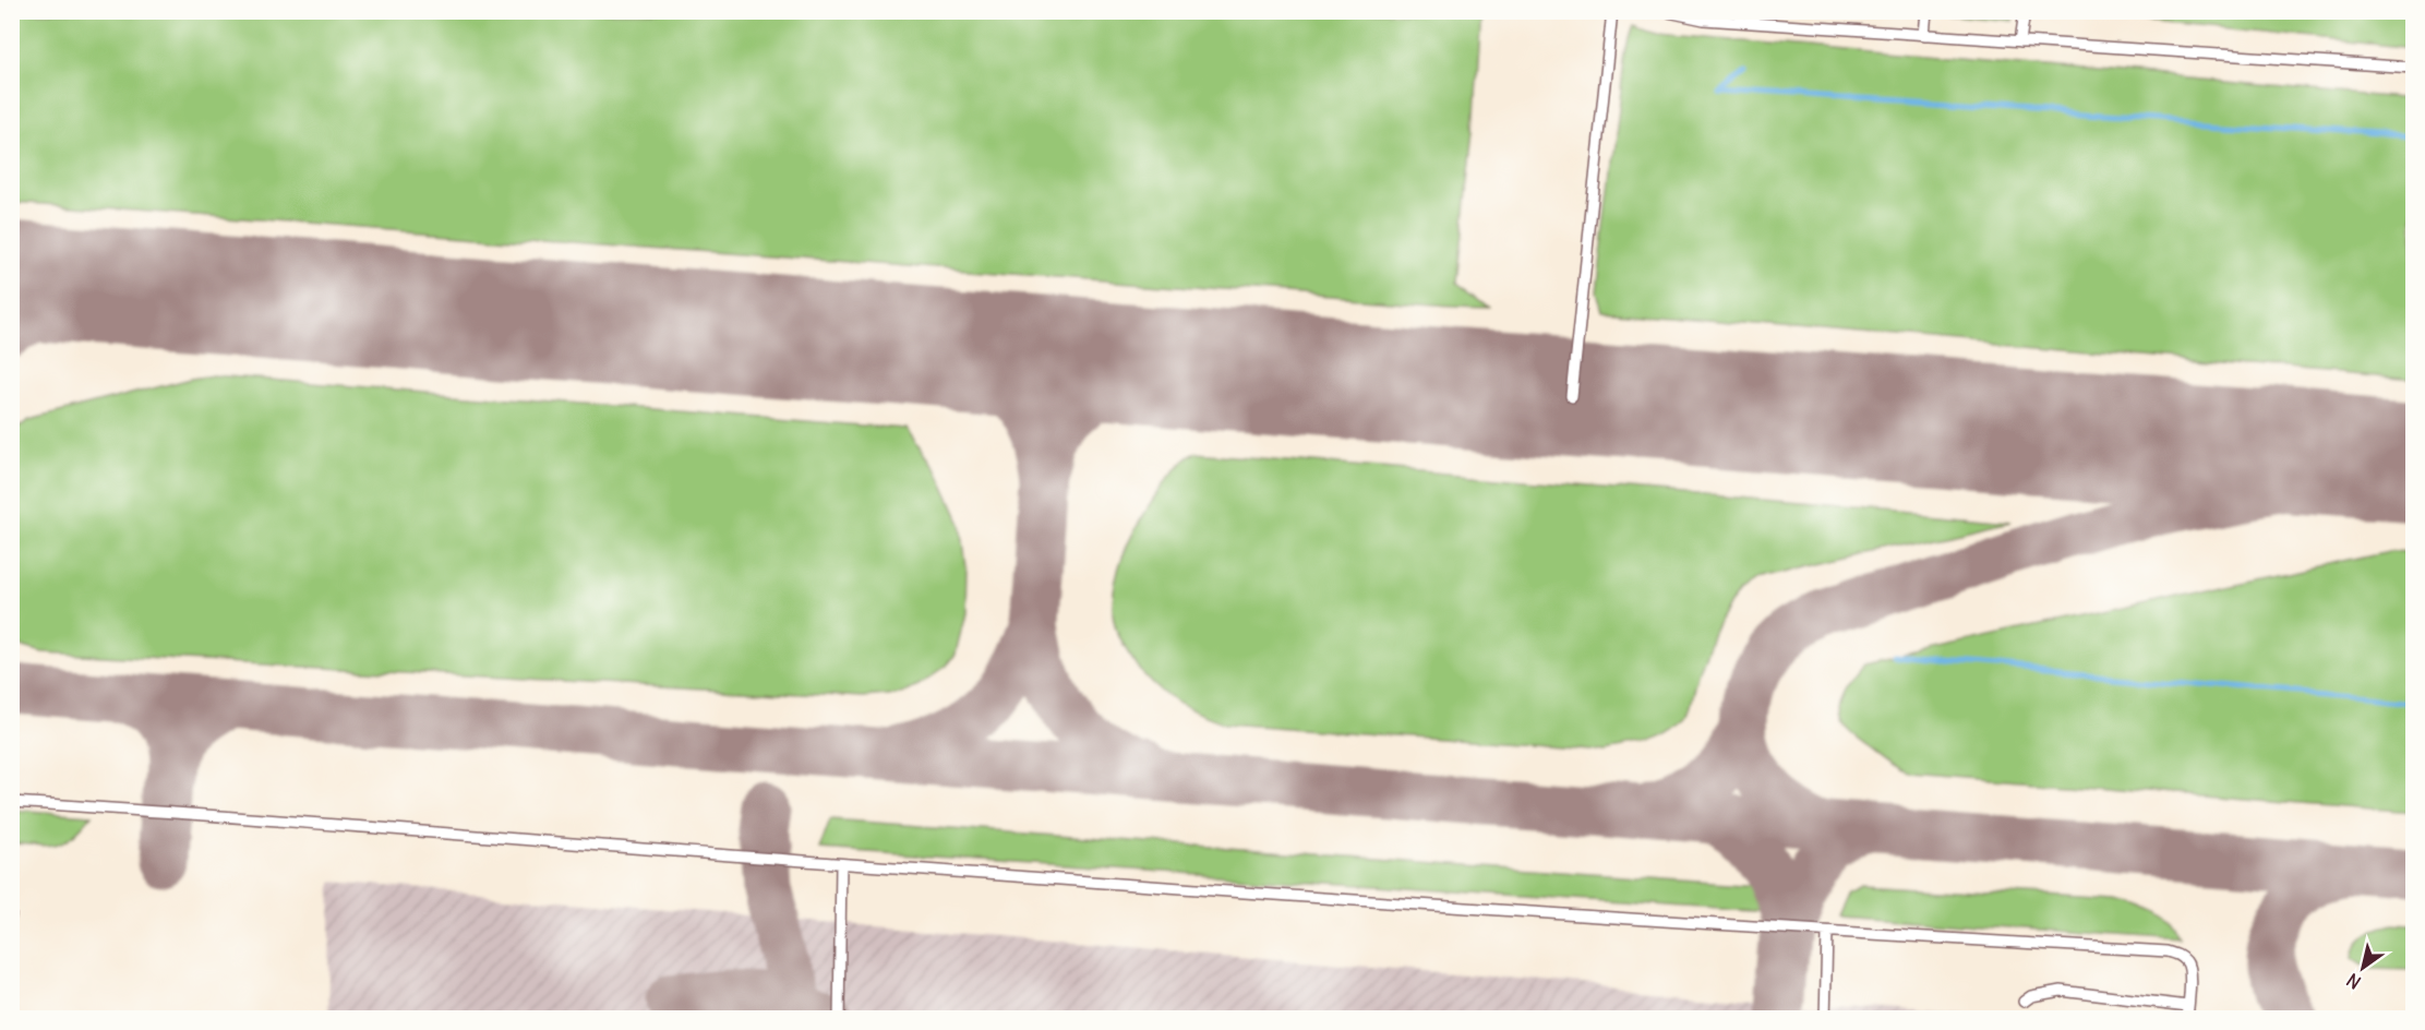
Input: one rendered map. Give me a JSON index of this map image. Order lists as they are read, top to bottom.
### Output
{
  "north": "bottom left"
}
